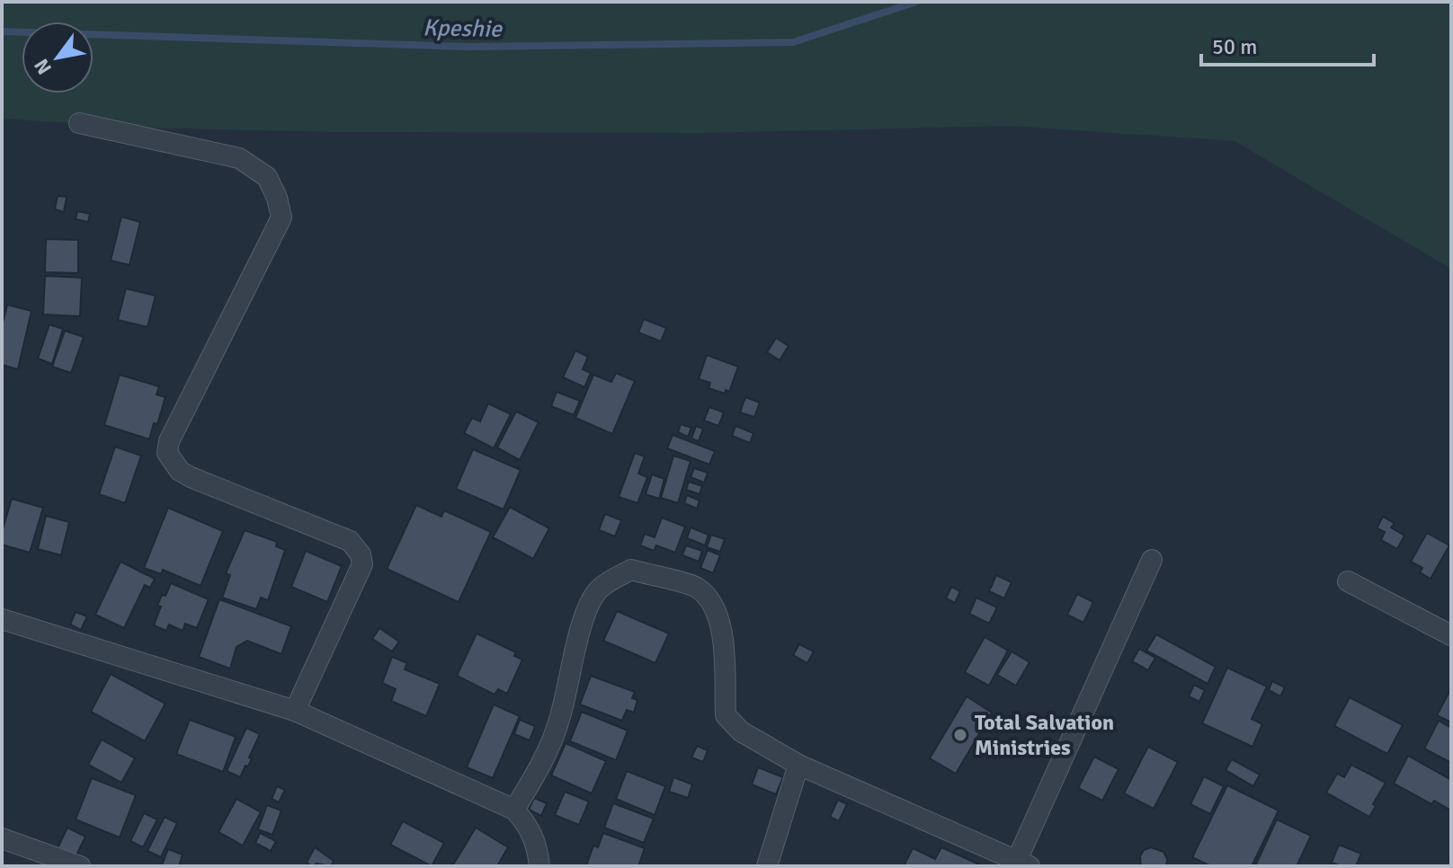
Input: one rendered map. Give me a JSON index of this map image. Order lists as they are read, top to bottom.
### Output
{
  "water": ["Kpeshie"],
  "places": ["Total Salvation Ministries"],
  "scale_bar": "50 m",
  "north": "bottom left"
}
